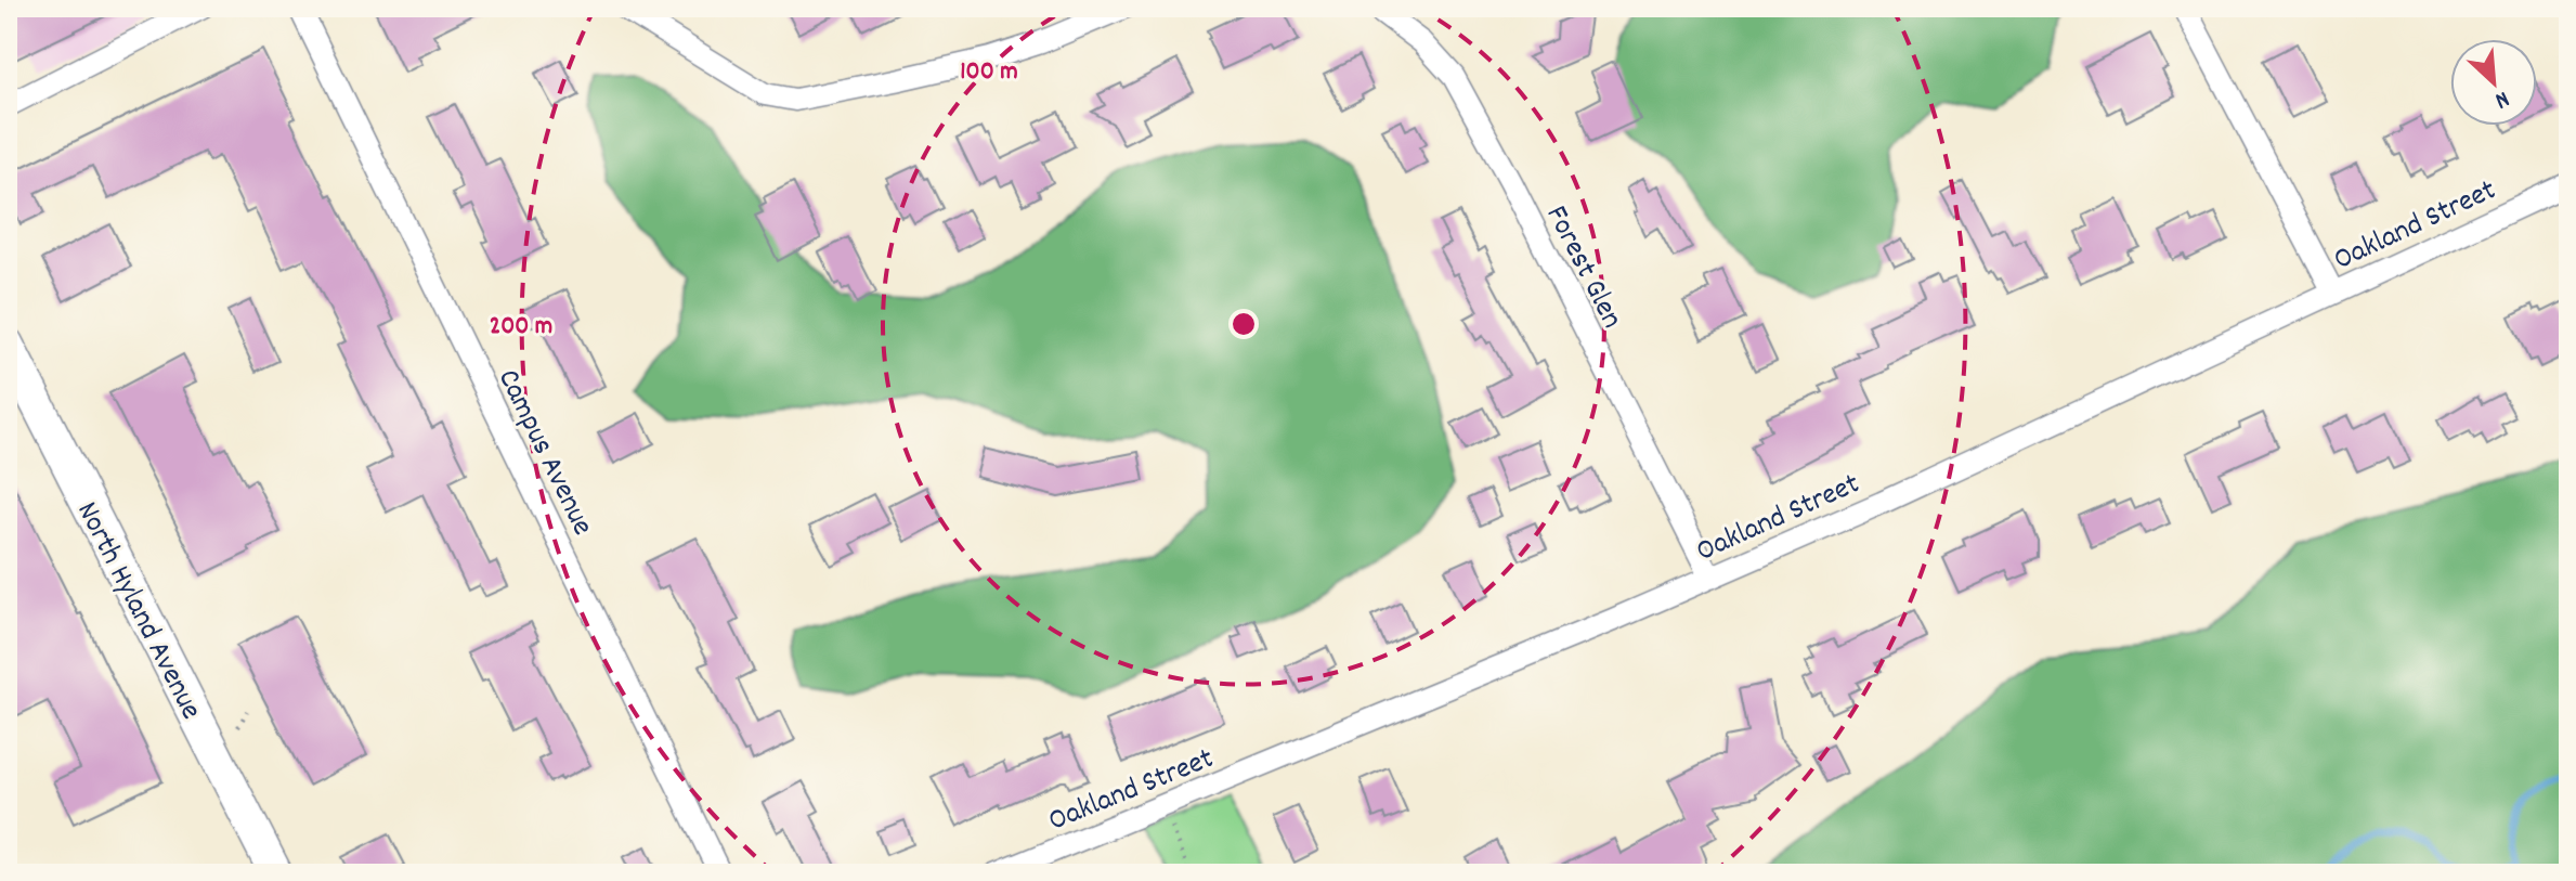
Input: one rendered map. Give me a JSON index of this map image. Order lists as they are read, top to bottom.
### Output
{
  "streets": {
    "main road": ["North Hyland Avenue"],
    "street": ["Oakland Street", "Forest Glen", "Campus Avenue"]
  },
  "crossings": [
    ["Oakland Street", "Forest Glen"]
  ],
  "north": "bottom right",
  "rings": ["100 m", "200 m"]
}
